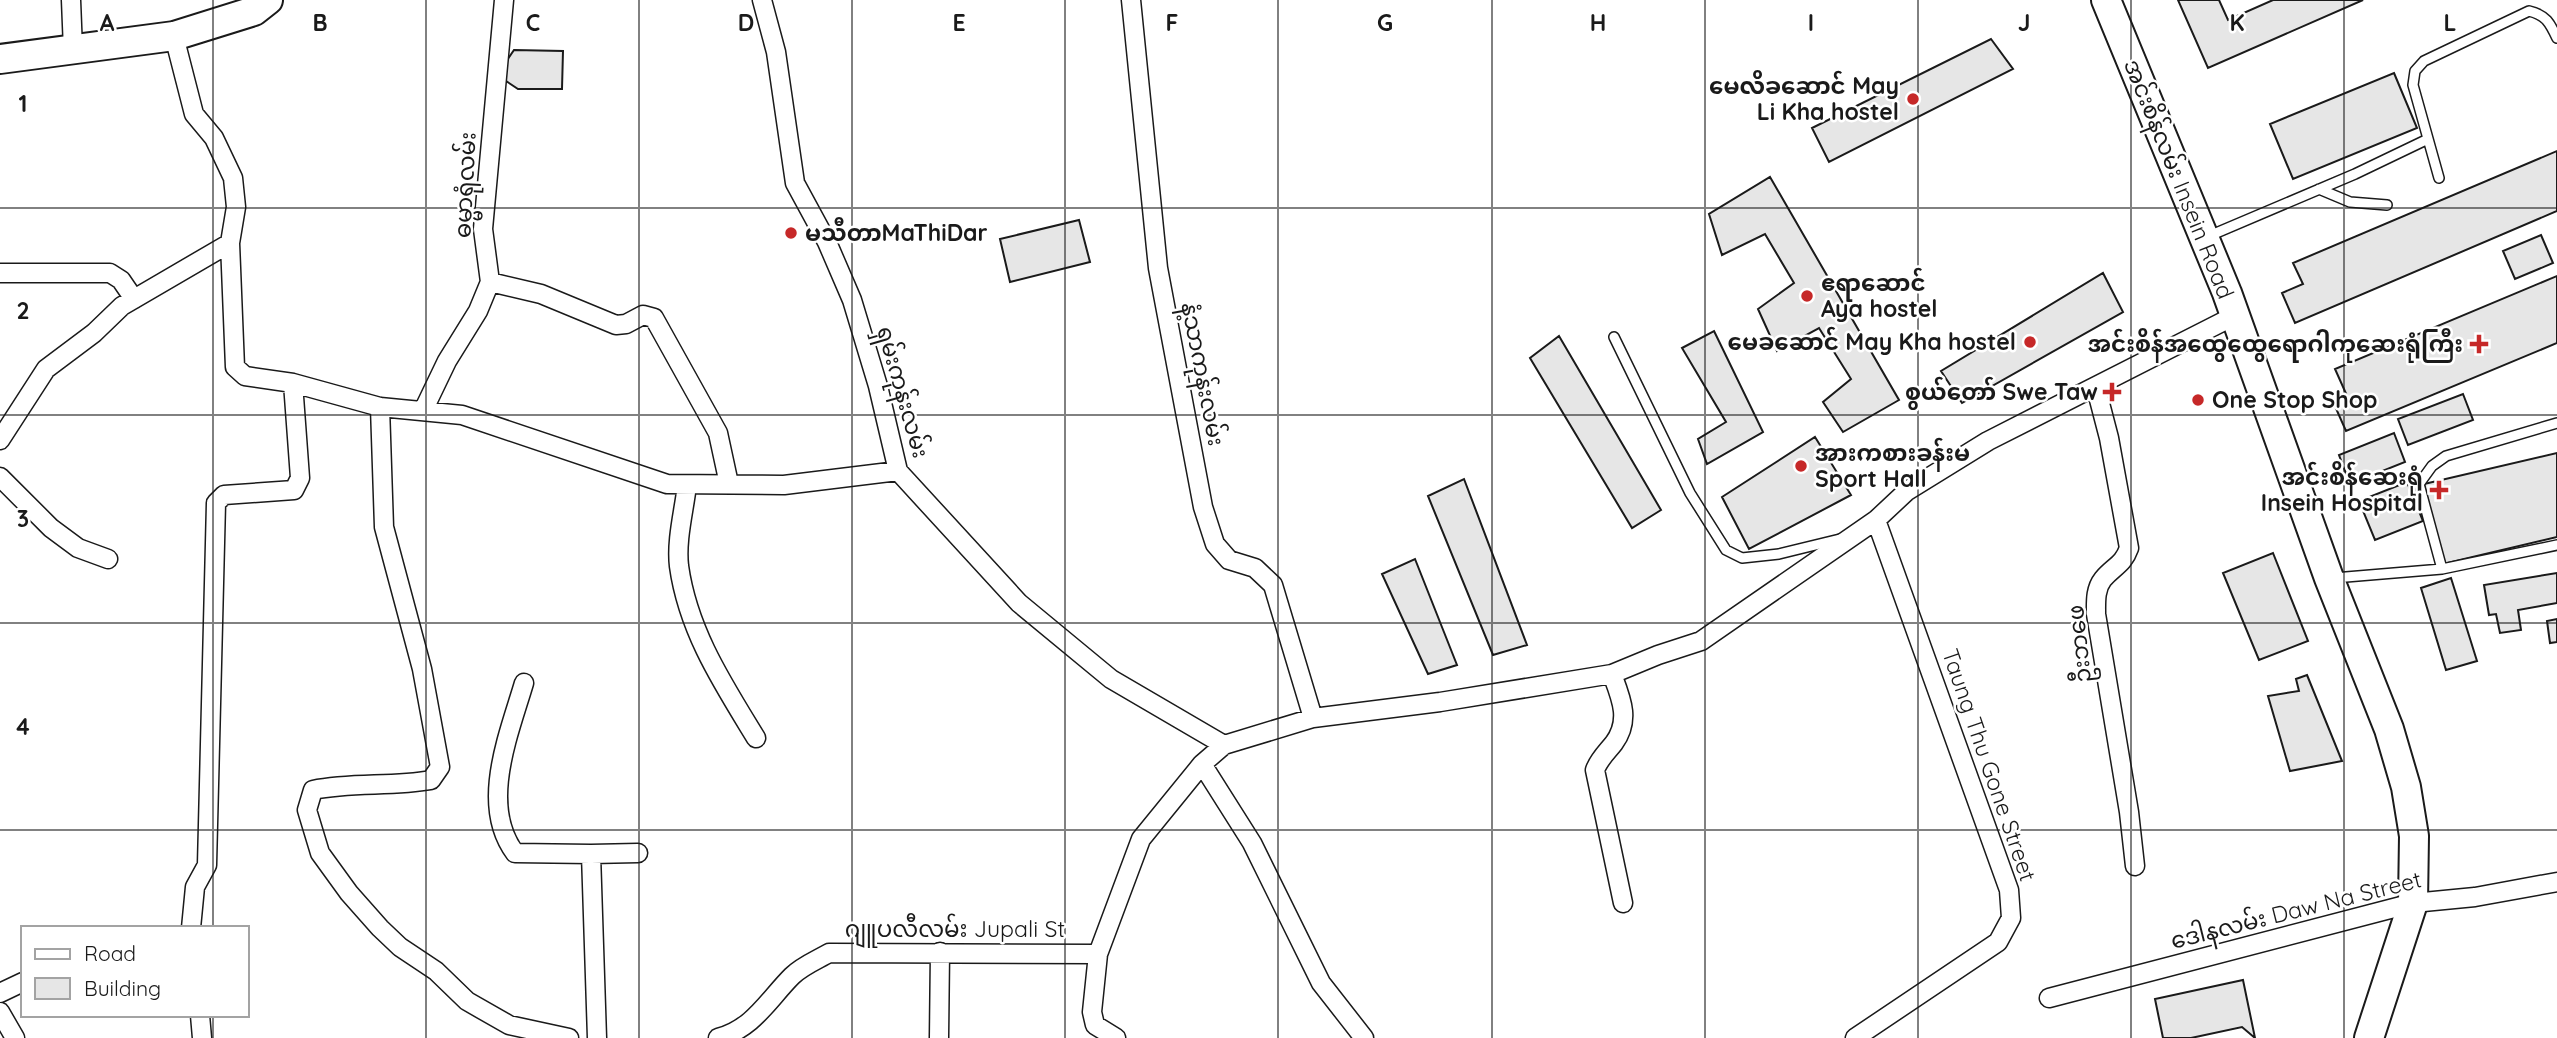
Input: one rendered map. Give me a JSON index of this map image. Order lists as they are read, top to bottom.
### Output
{
  "streets": {
    "main road": ["အင်းစိန်လမ်း Insein Road"],
    "street": [
      "ဓမ္မာရုံလမ်း",
      "နံ့သာကုန်းလမ်း",
      "ရှမ်းကုန်းလမ်း",
      "ဦးဘဖေ",
      "Taung Thu Gone Street",
      "ဒေါနလမ်း Daw Na Street",
      "ဂျူပလီလမ်း Jupali St"
    ]
  },
  "crossings": [
    ["အင်းစိန်လမ်း Insein Road", "ဒေါနလမ်း Daw Na Street"]
  ],
  "places": {
    "other": [
      "မေလိခဆောင် May Li Kha hostel",
      "မသီတာMaThiDar",
      "ဧရာဆောင် Aya hostel",
      "မေခဆောင် May Kha hostel",
      "One Stop Shop",
      "အားကစားခန်းမ Sport Hall"
    ],
    "health": ["အင်းစိန်အထွေထွေရောဂါကုဆေးရုံကြီး", "စွယ်တော် Swe Taw", "အင်းစိန်ဆေးရုံ Insein Hospital"]
  },
  "legend": ["Road", "Building"],
  "grid": {
    "columns": [
      "A",
      "B",
      "C",
      "D",
      "E",
      "F",
      "G",
      "H",
      "I",
      "J",
      "K",
      "L"
    ],
    "rows": [
      "1",
      "2",
      "3",
      "4"
    ]
  }
}
